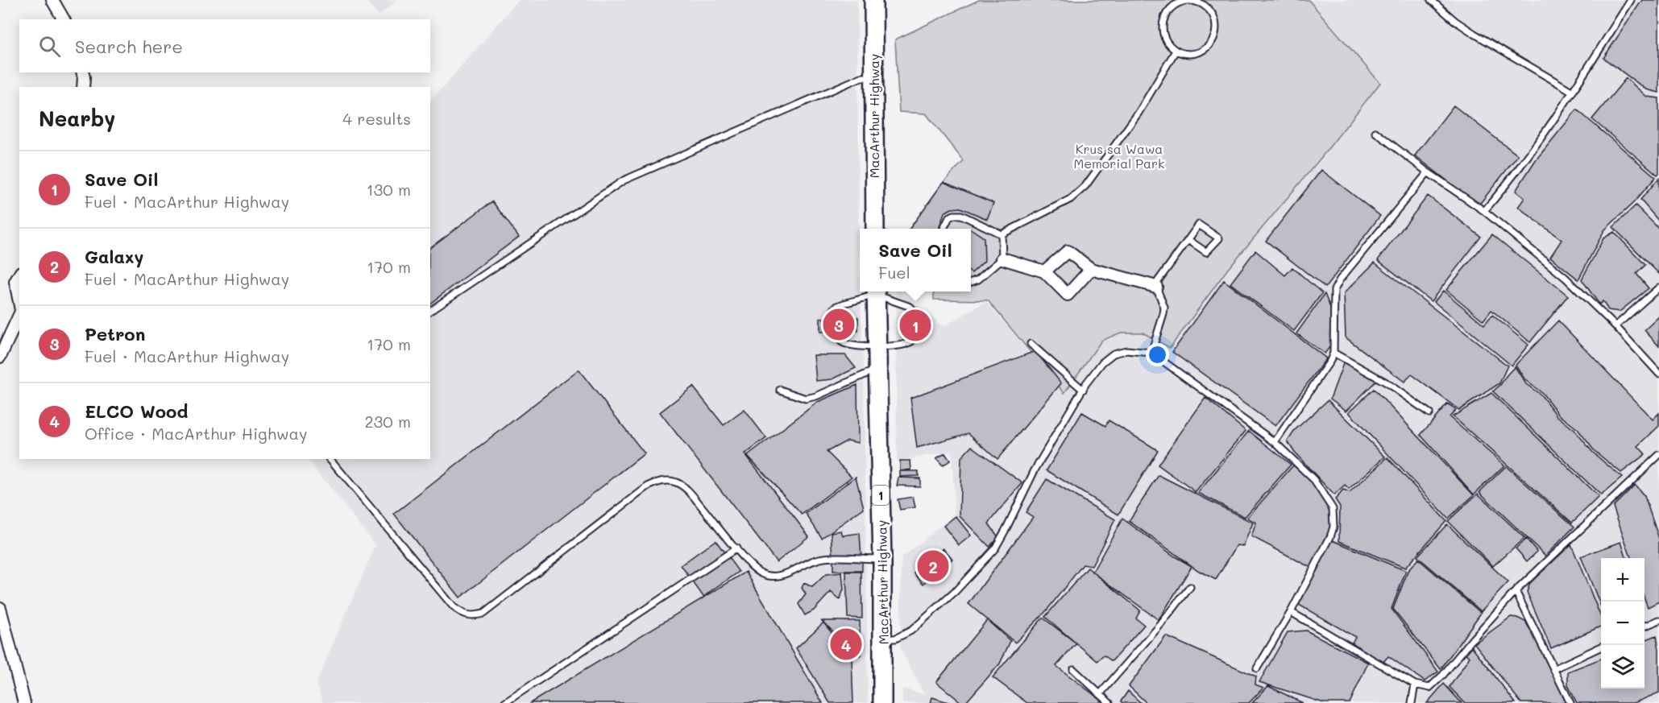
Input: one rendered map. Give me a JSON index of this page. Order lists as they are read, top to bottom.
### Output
{
  "streets": {
    "highway": ["MacArthur Highway", "1"]
  },
  "parks": ["Krus sa Wawa Memorial Park"],
  "page": {
    "search": "Search here",
    "heading": ["Nearby", "4 results"],
    "list": [
      {
        "mark": "1",
        "name": "Save Oil",
        "note": "Fuel · MacArthur Highway",
        "value": "130 m"
      },
      {
        "mark": "2",
        "name": "Galaxy",
        "note": "Fuel · MacArthur Highway",
        "value": "170 m"
      },
      {
        "mark": "3",
        "name": "Petron",
        "note": "Fuel · MacArthur Highway",
        "value": "170 m"
      },
      {
        "mark": "4",
        "name": "ELCO Wood",
        "note": "Office · MacArthur Highway",
        "value": "230 m"
      }
    ],
    "popup": ["Save Oil", "Fuel"],
    "pins": [
      "3",
      "1",
      "2",
      "4"
    ],
    "map_buttons": ["+", "−"]
  }
}
